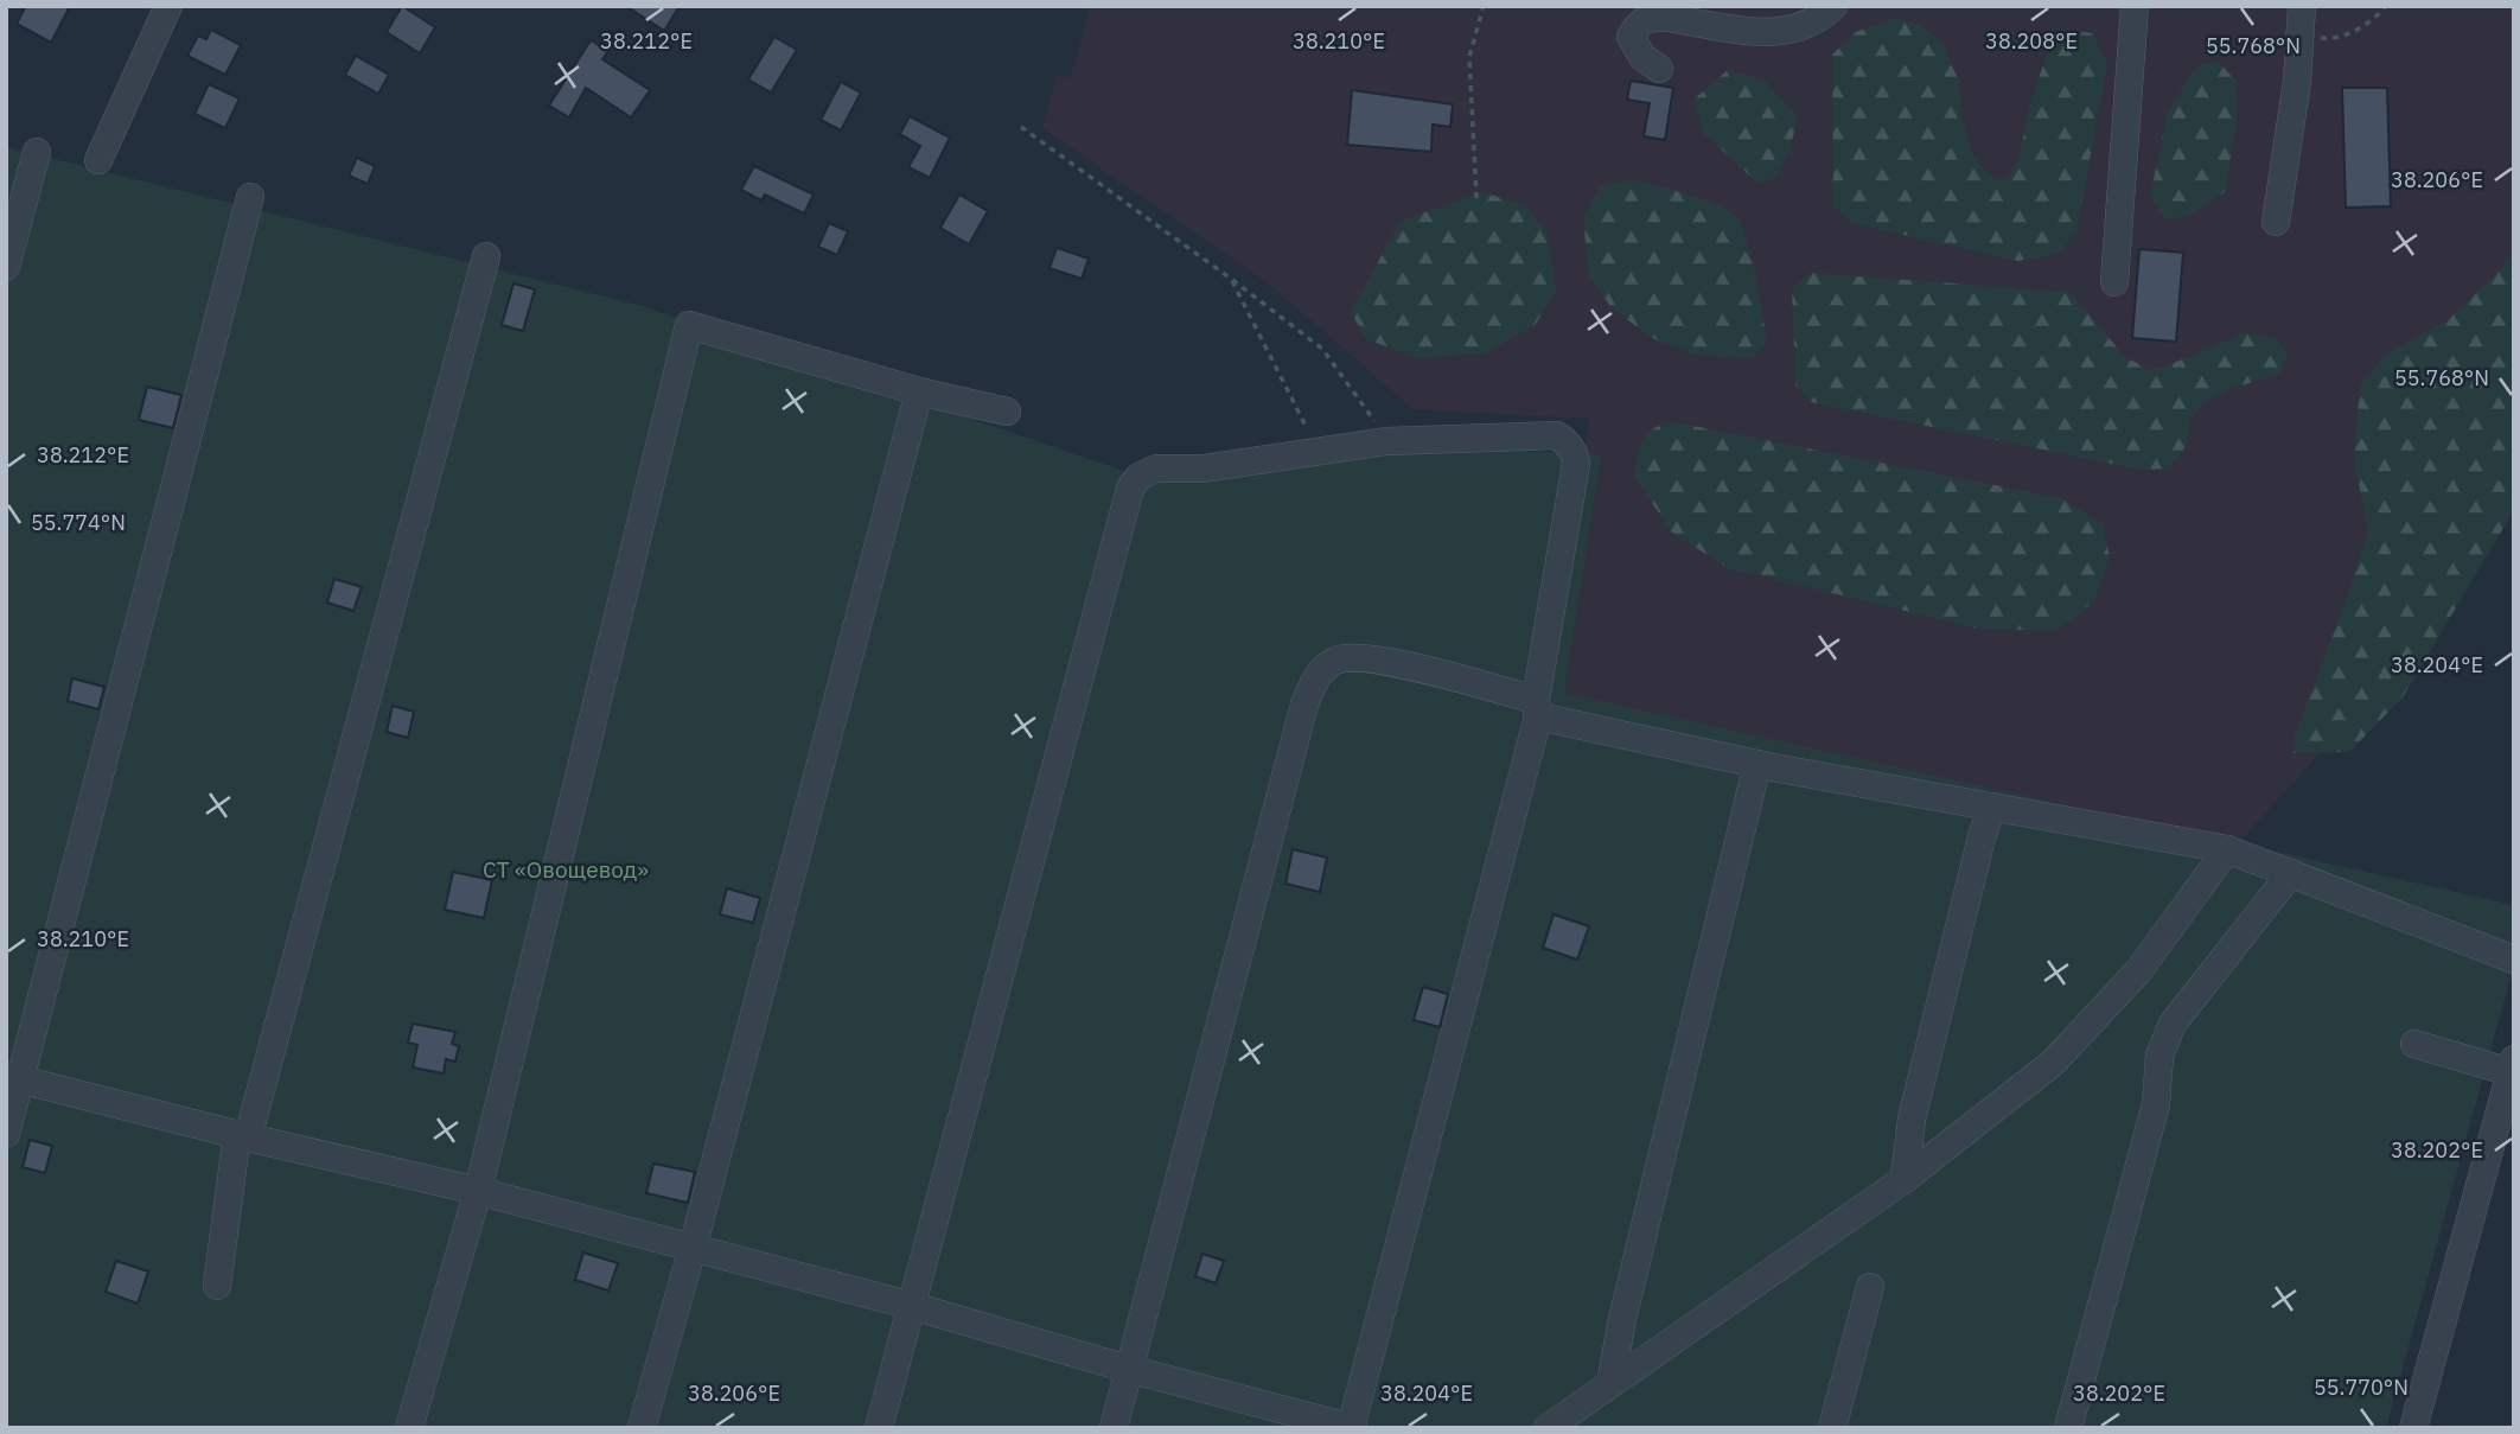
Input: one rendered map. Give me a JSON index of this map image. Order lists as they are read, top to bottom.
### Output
{
  "parks": ["СТ «Овощевод»"],
  "coordinates": [
    "38.212°E",
    "38.210°E",
    "38.208°E",
    "55.768°N",
    "38.206°E",
    "55.774°N",
    "38.204°E",
    "38.202°E",
    "55.770°N"
  ]
}
